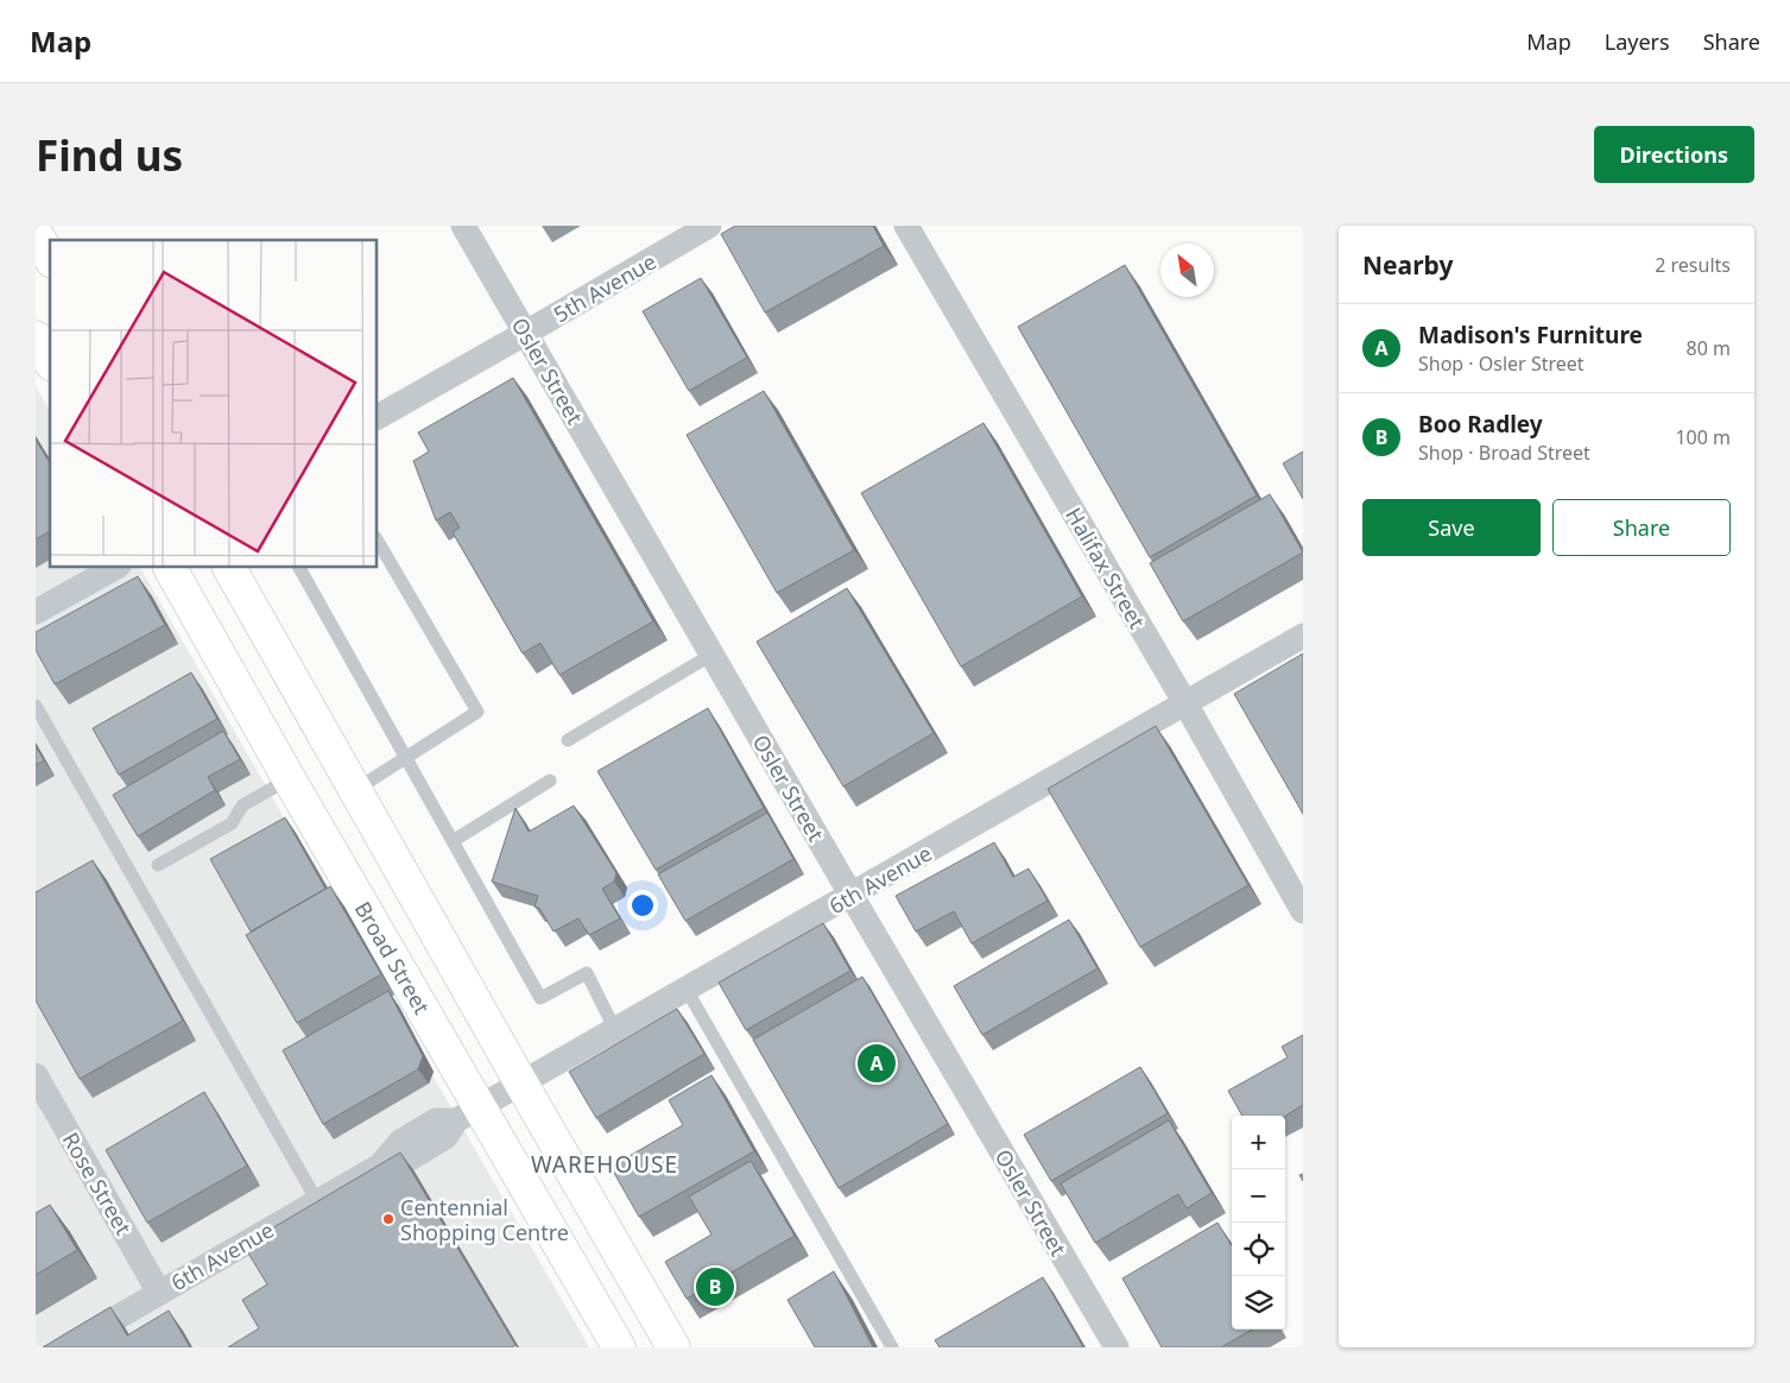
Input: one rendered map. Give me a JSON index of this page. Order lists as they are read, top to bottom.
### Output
{
  "streets": {
    "main road": ["Broad Street"],
    "street": [
      "5th Avenue",
      "Osler Street",
      "Halifax Street",
      "6th Avenue",
      "Rose Street"
    ]
  },
  "crossings": [
    ["5th Avenue", "Osler Street"],
    ["Osler Street", "6th Avenue"],
    ["Halifax Street", "6th Avenue"],
    ["6th Avenue", "Broad Street"],
    ["6th Avenue", "Rose Street"]
  ],
  "districts": ["WAREHOUSE"],
  "places": ["Centennial Shopping Centre"],
  "north": "top left",
  "page": {
    "header": "Map",
    "nav": ["Map", "Layers", "Share"],
    "buttons": [
      "Directions",
      ["Save", "Share"]
    ],
    "title": "Find us",
    "heading": ["Nearby", "2 results"],
    "list": [
      {
        "mark": "A",
        "name": "Madison's Furniture",
        "note": "Shop · Osler Street",
        "value": "80 m"
      },
      {
        "mark": "B",
        "name": "Boo Radley",
        "note": "Shop · Broad Street",
        "value": "100 m"
      }
    ],
    "pins": ["A", "B"],
    "map_buttons": ["+", "−"]
  }
}
